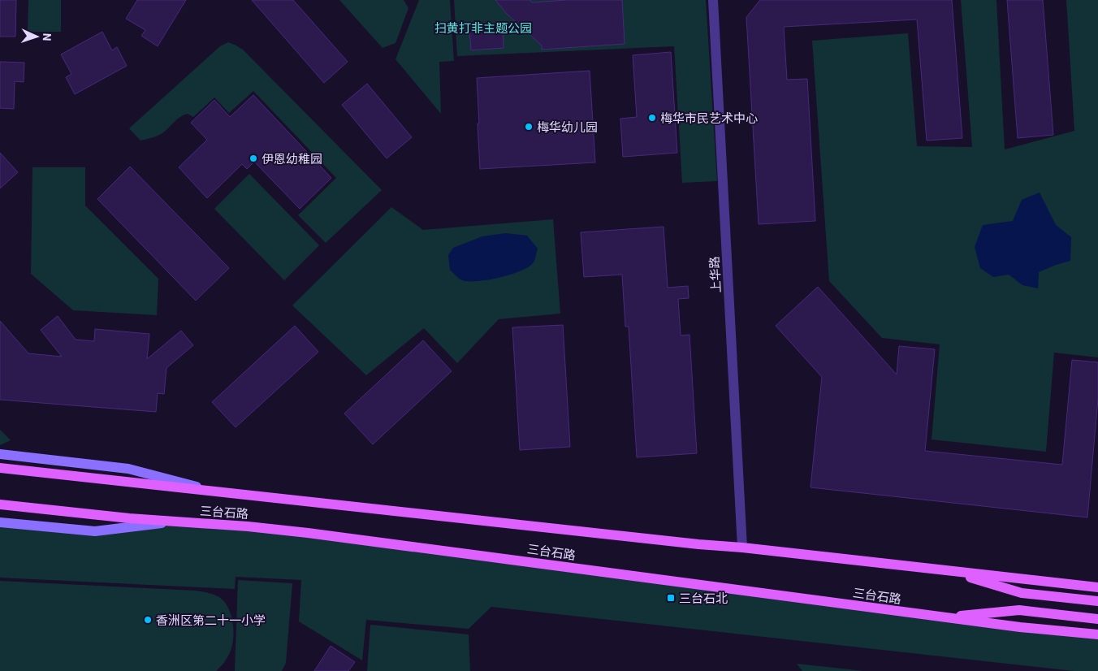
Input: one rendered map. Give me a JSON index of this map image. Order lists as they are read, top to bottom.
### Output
{
  "streets": {
    "main road": ["三台石路"],
    "street": ["上华路"]
  },
  "crossings": [
    ["上华路", "三台石路"]
  ],
  "parks": ["扫黄打非主题公园"],
  "places": {
    "other": [
      "梅华市民艺术中心",
      "梅华幼儿园",
      "伊恩幼稚园",
      "香洲区第二十一小学"
    ],
    "transit": ["三台石北"]
  },
  "north": "right"
}
